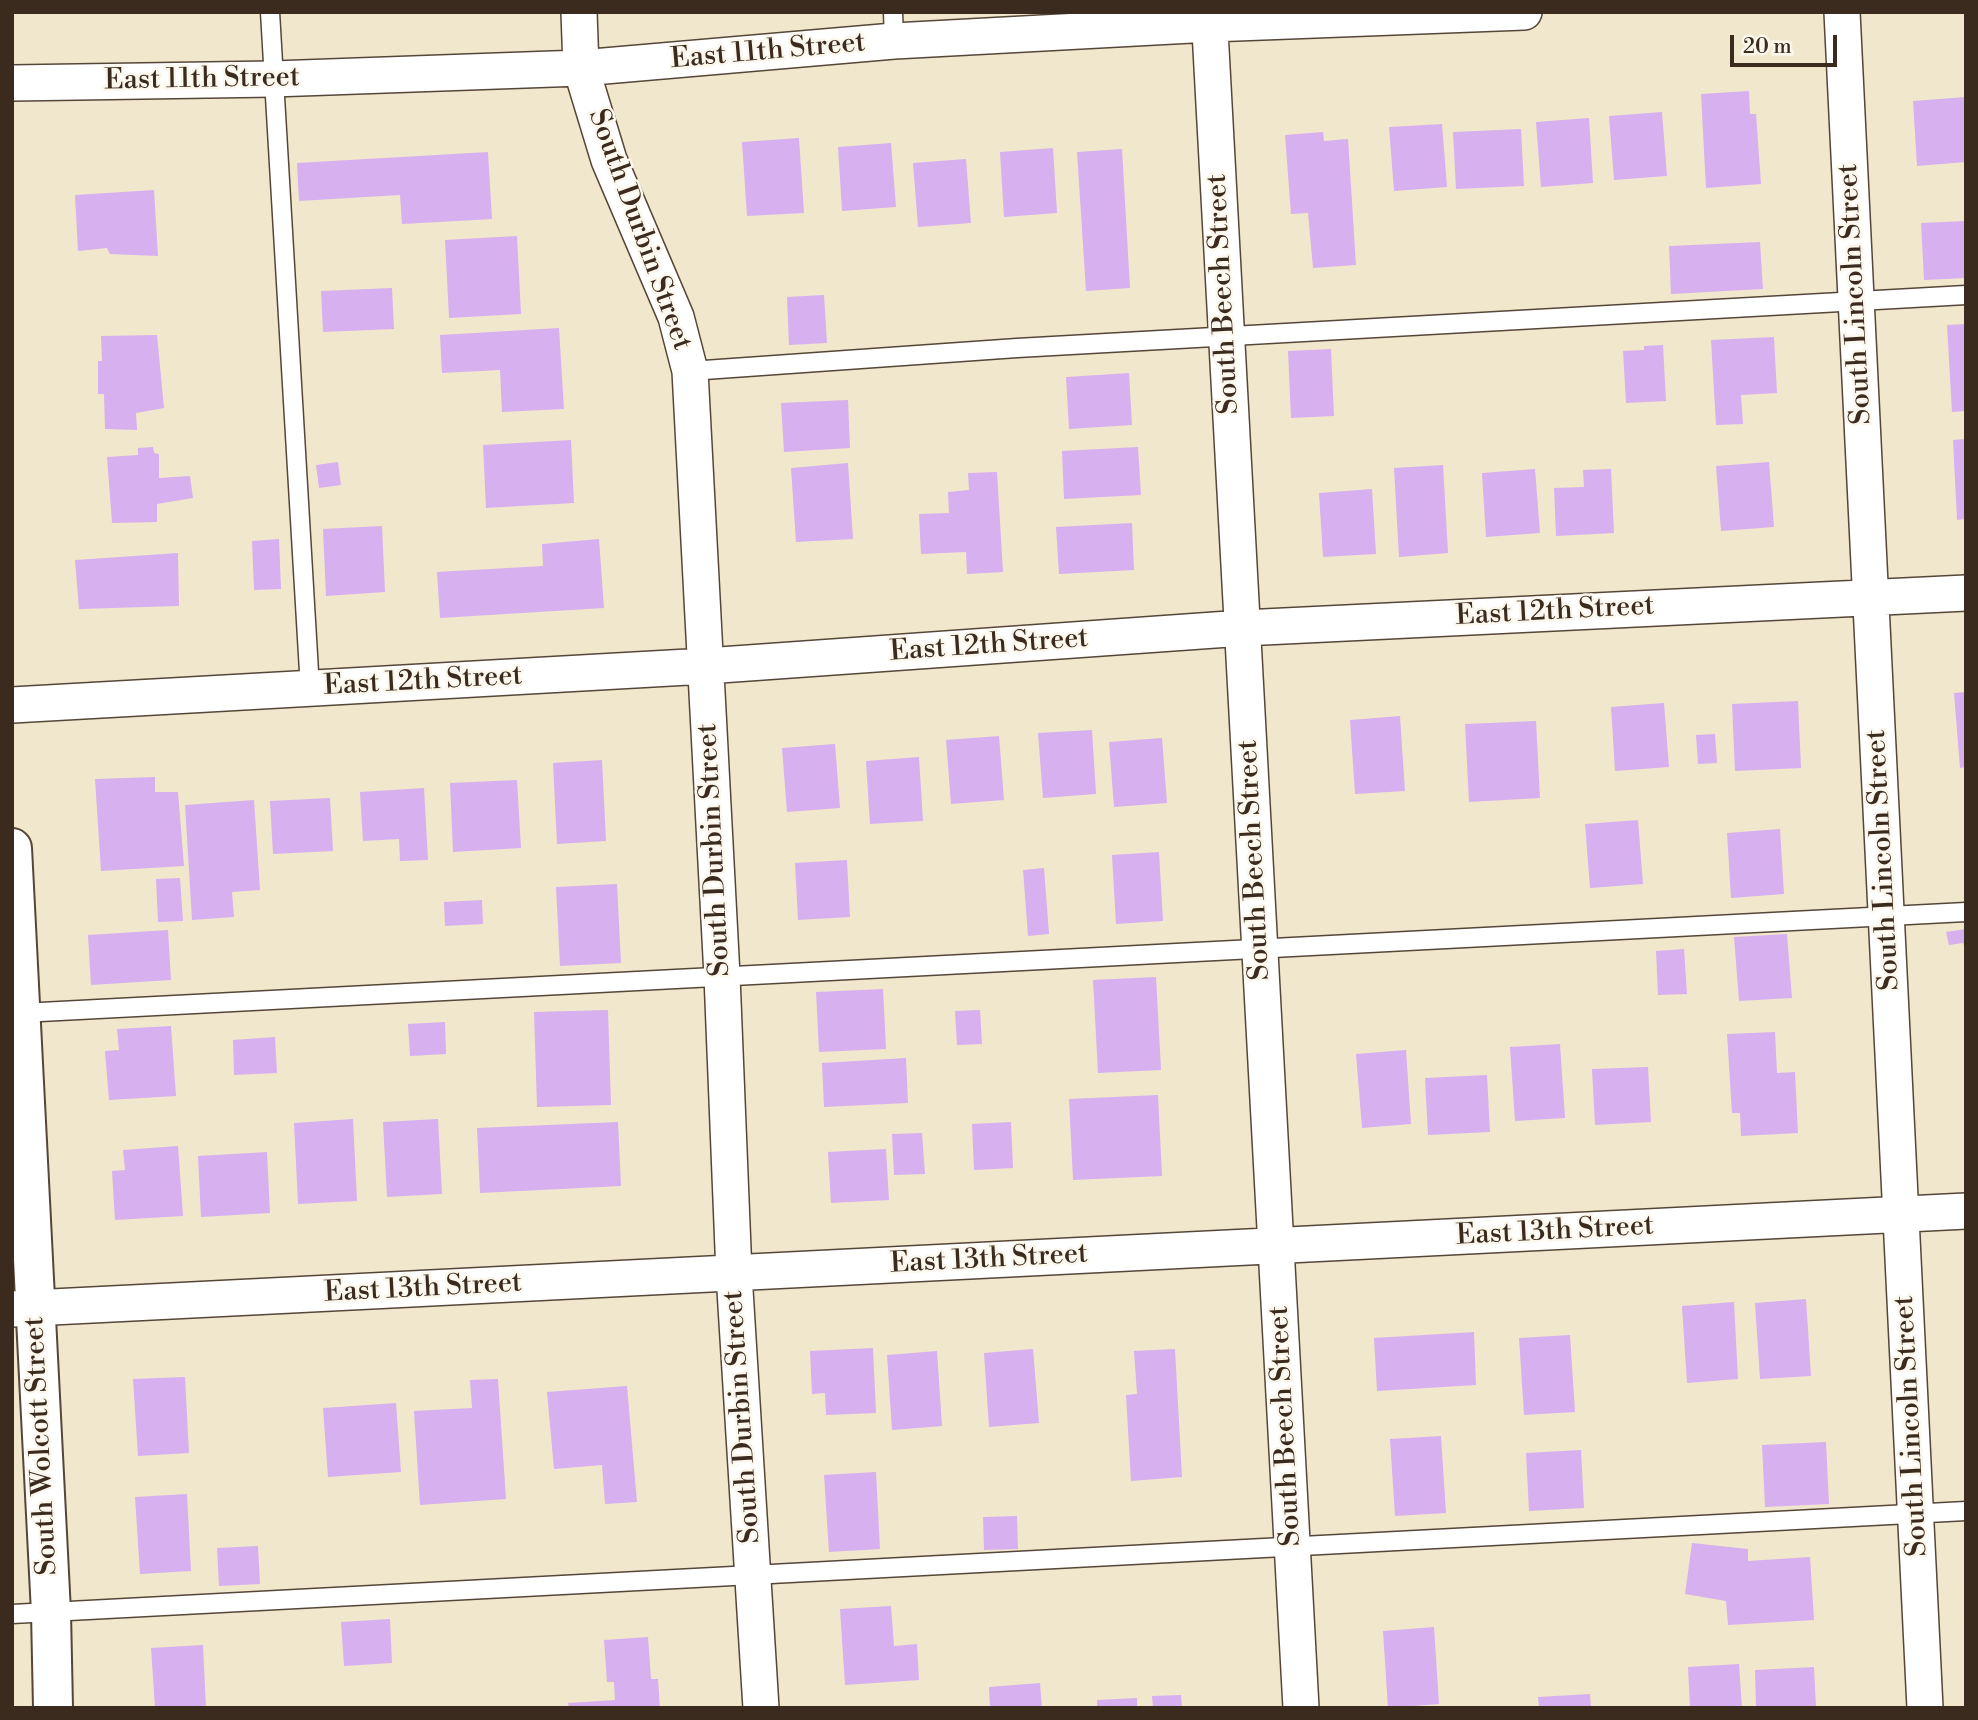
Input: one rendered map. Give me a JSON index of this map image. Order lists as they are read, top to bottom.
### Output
{
  "streets": {
    "main road": ["South Wolcott Street"],
    "street": [
      "East 11th Street",
      "South Durbin Street",
      "South Beech Street",
      "South Lincoln Street",
      "East 12th Street",
      "East 13th Street"
    ]
  },
  "crossings": [
    ["East 11th Street", "South Durbin Street"],
    ["East 11th Street", "South Beech Street"],
    ["South Durbin Street", "East 12th Street"],
    ["South Durbin Street", "East 13th Street"],
    ["South Beech Street", "East 12th Street"],
    ["South Beech Street", "East 13th Street"],
    ["South Lincoln Street", "East 12th Street"],
    ["South Lincoln Street", "East 13th Street"],
    ["East 13th Street", "South Wolcott Street"]
  ],
  "scale_bar": "20 m"
}
